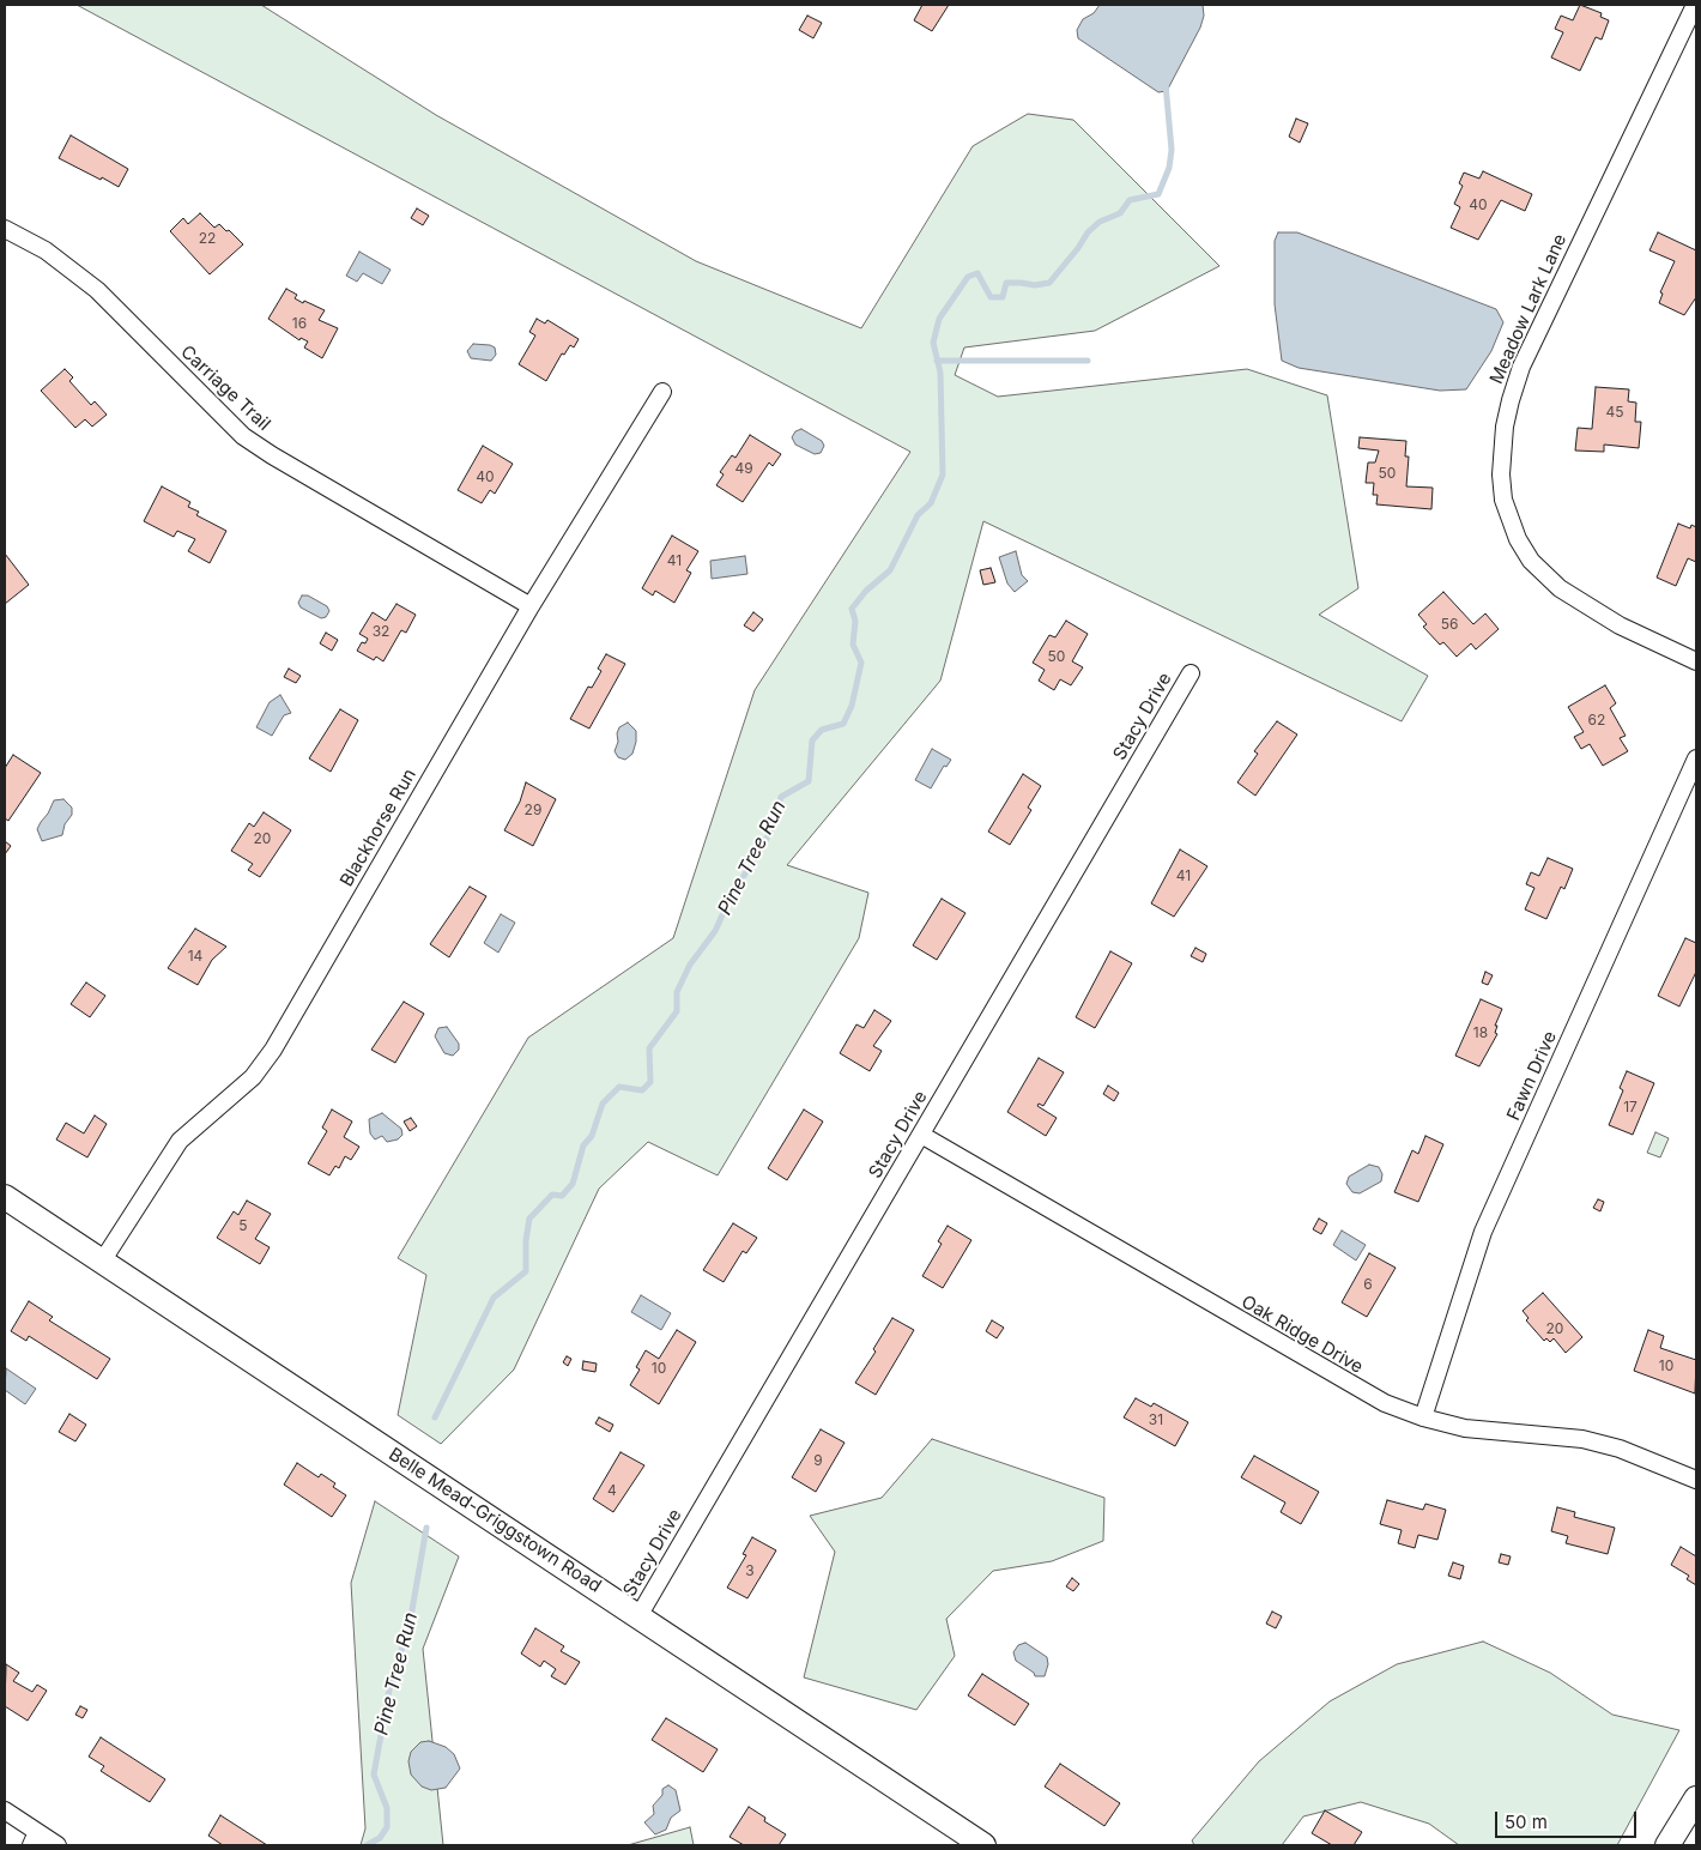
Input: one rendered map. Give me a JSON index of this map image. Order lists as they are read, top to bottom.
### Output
{
  "streets": {
    "street": [
      "Meadow Lark Lane",
      "Carriage Trail",
      "Stacy Drive",
      "Blackhorse Run",
      "Fawn Drive",
      "Oak Ridge Drive",
      "Belle Mead-Griggstown Road"
    ]
  },
  "crossings": [
    ["Carriage Trail", "Blackhorse Run"],
    ["Stacy Drive", "Oak Ridge Drive"],
    ["Stacy Drive", "Belle Mead-Griggstown Road"],
    ["Blackhorse Run", "Belle Mead-Griggstown Road"],
    ["Fawn Drive", "Oak Ridge Drive"]
  ],
  "water": ["Pine Tree Run"],
  "house_numbers": [
    "40",
    "22",
    "16",
    "45",
    "49",
    "50",
    "40",
    "41",
    "56",
    "32",
    "50",
    "62",
    "29",
    "20",
    "41",
    "14",
    "18",
    "17",
    "5",
    "6",
    "20",
    "10",
    "10",
    "31",
    "9",
    "4",
    "3"
  ],
  "scale_bar": "50 m"
}
